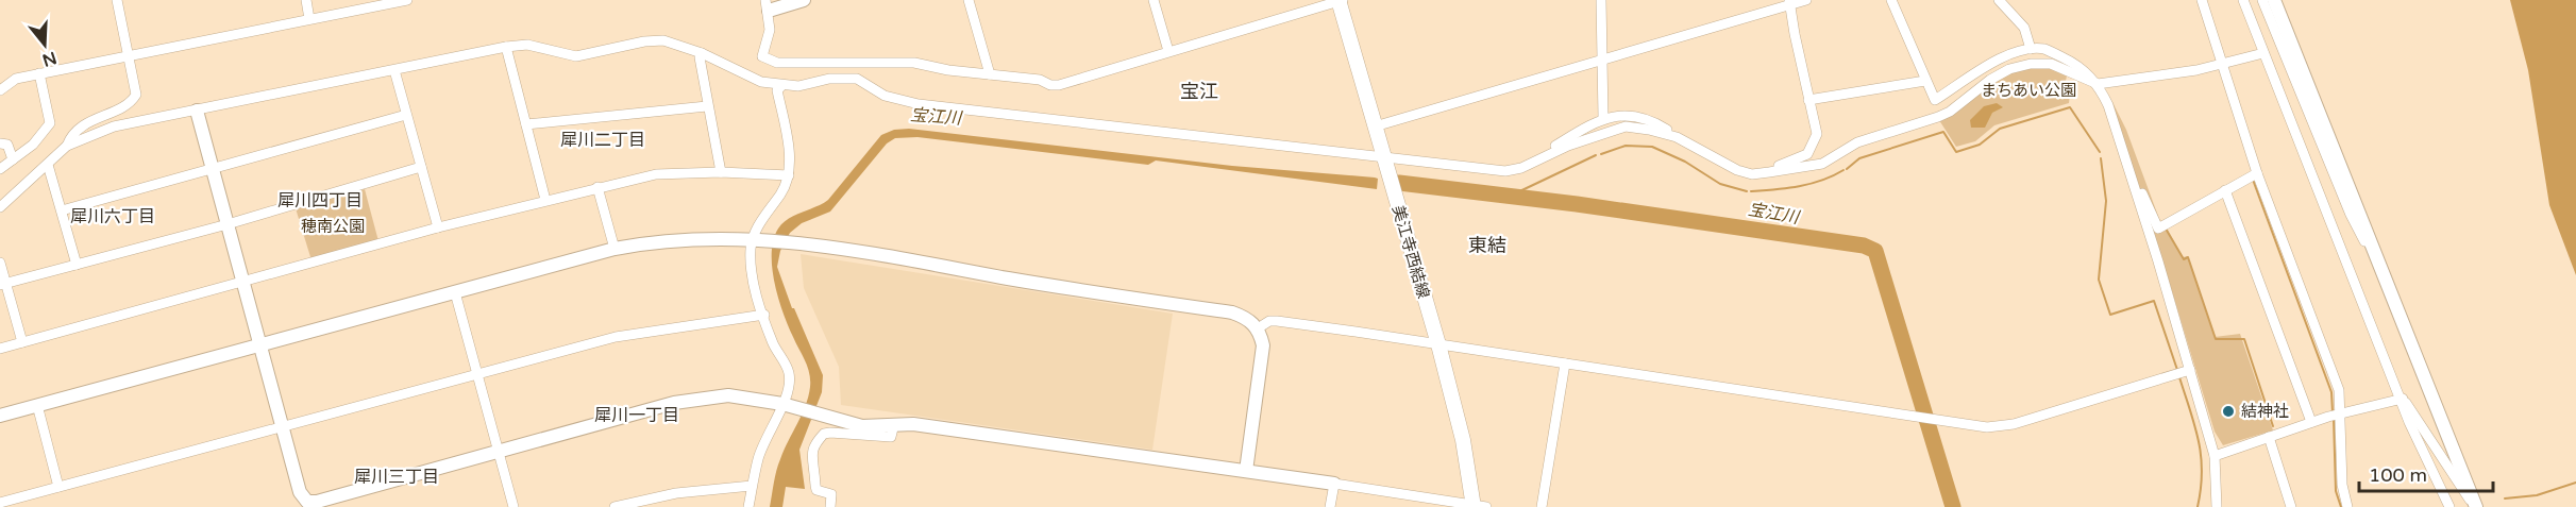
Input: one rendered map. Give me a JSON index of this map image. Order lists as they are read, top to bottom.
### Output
{
  "streets": {
    "main road": ["美江寺西結線"]
  },
  "districts": [
    "宝江",
    "犀川二丁目",
    "犀川四丁目",
    "犀川六丁目",
    "東結",
    "犀川一丁目",
    "犀川三丁目"
  ],
  "water": ["宝江川"],
  "parks": ["まちあい公園", "穂南公園"],
  "places": ["結神社"],
  "scale_bar": "100 m",
  "north": "bottom"
}
